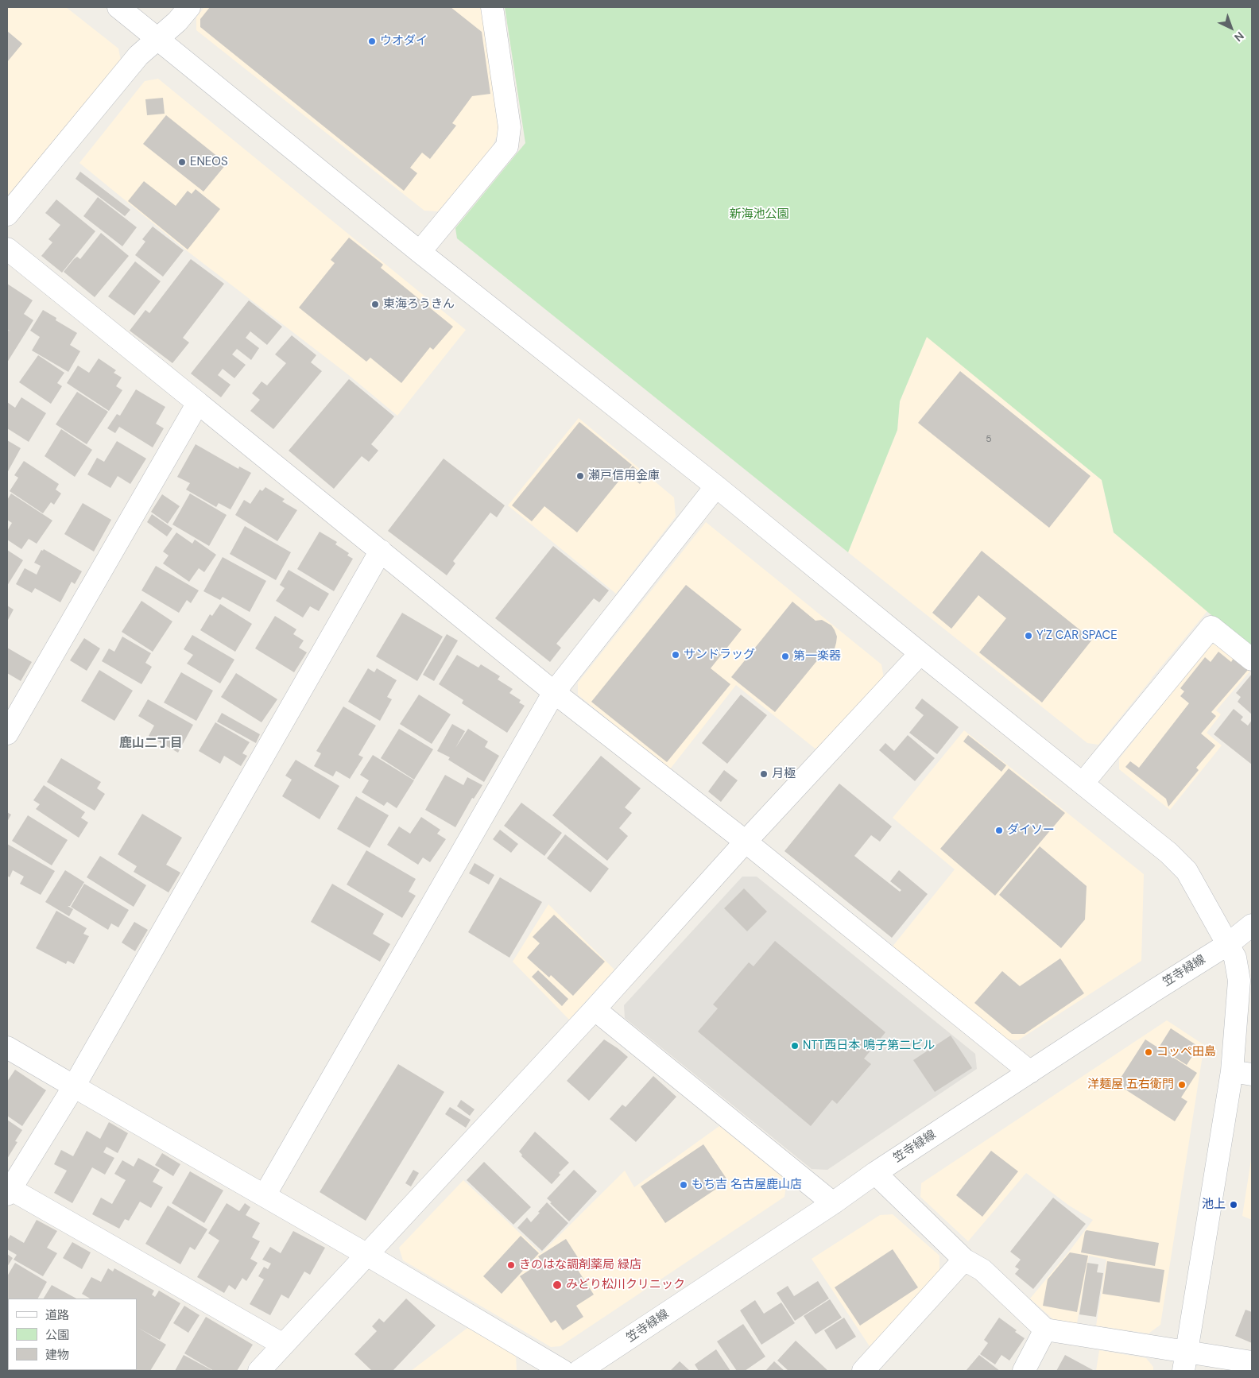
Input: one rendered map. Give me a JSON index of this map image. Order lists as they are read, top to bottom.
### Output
{
  "streets": {
    "street": ["笠寺緑線"]
  },
  "districts": ["鹿山二丁目"],
  "parks": ["新海池公園"],
  "places": [
    "ウオダイ",
    "ENEOS",
    "東海ろうきん",
    "瀬戸信用金庫",
    "Y'Z CAR SPACE",
    "サンドラッグ",
    "第一楽器",
    "月極",
    "ダイソー",
    "NTT西日本 鳴子第二ビル",
    "コッペ田島",
    "洋麺屋 五右衛門",
    "もち吉 名古屋鹿山店",
    "池上",
    "きのはな調剤薬局 緑店",
    "みどり松川クリニック"
  ],
  "house_numbers": ["5"],
  "legend": ["道路", "公園", "建物"],
  "north": "bottom right"
}
